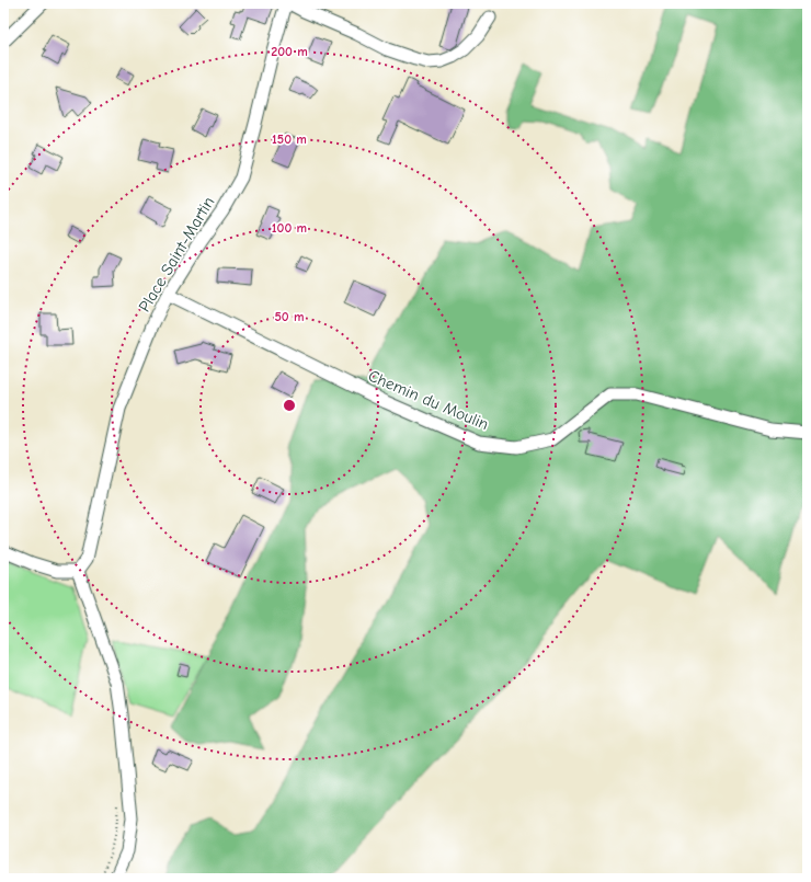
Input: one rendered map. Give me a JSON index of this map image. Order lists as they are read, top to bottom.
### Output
{
  "streets": {
    "street": ["Place Saint-Martin", "Chemin du Moulin"]
  },
  "crossings": [
    ["Place Saint-Martin", "Chemin du Moulin"]
  ],
  "rings": [
    "200 m",
    "150 m",
    "100 m",
    "50 m"
  ]
}
